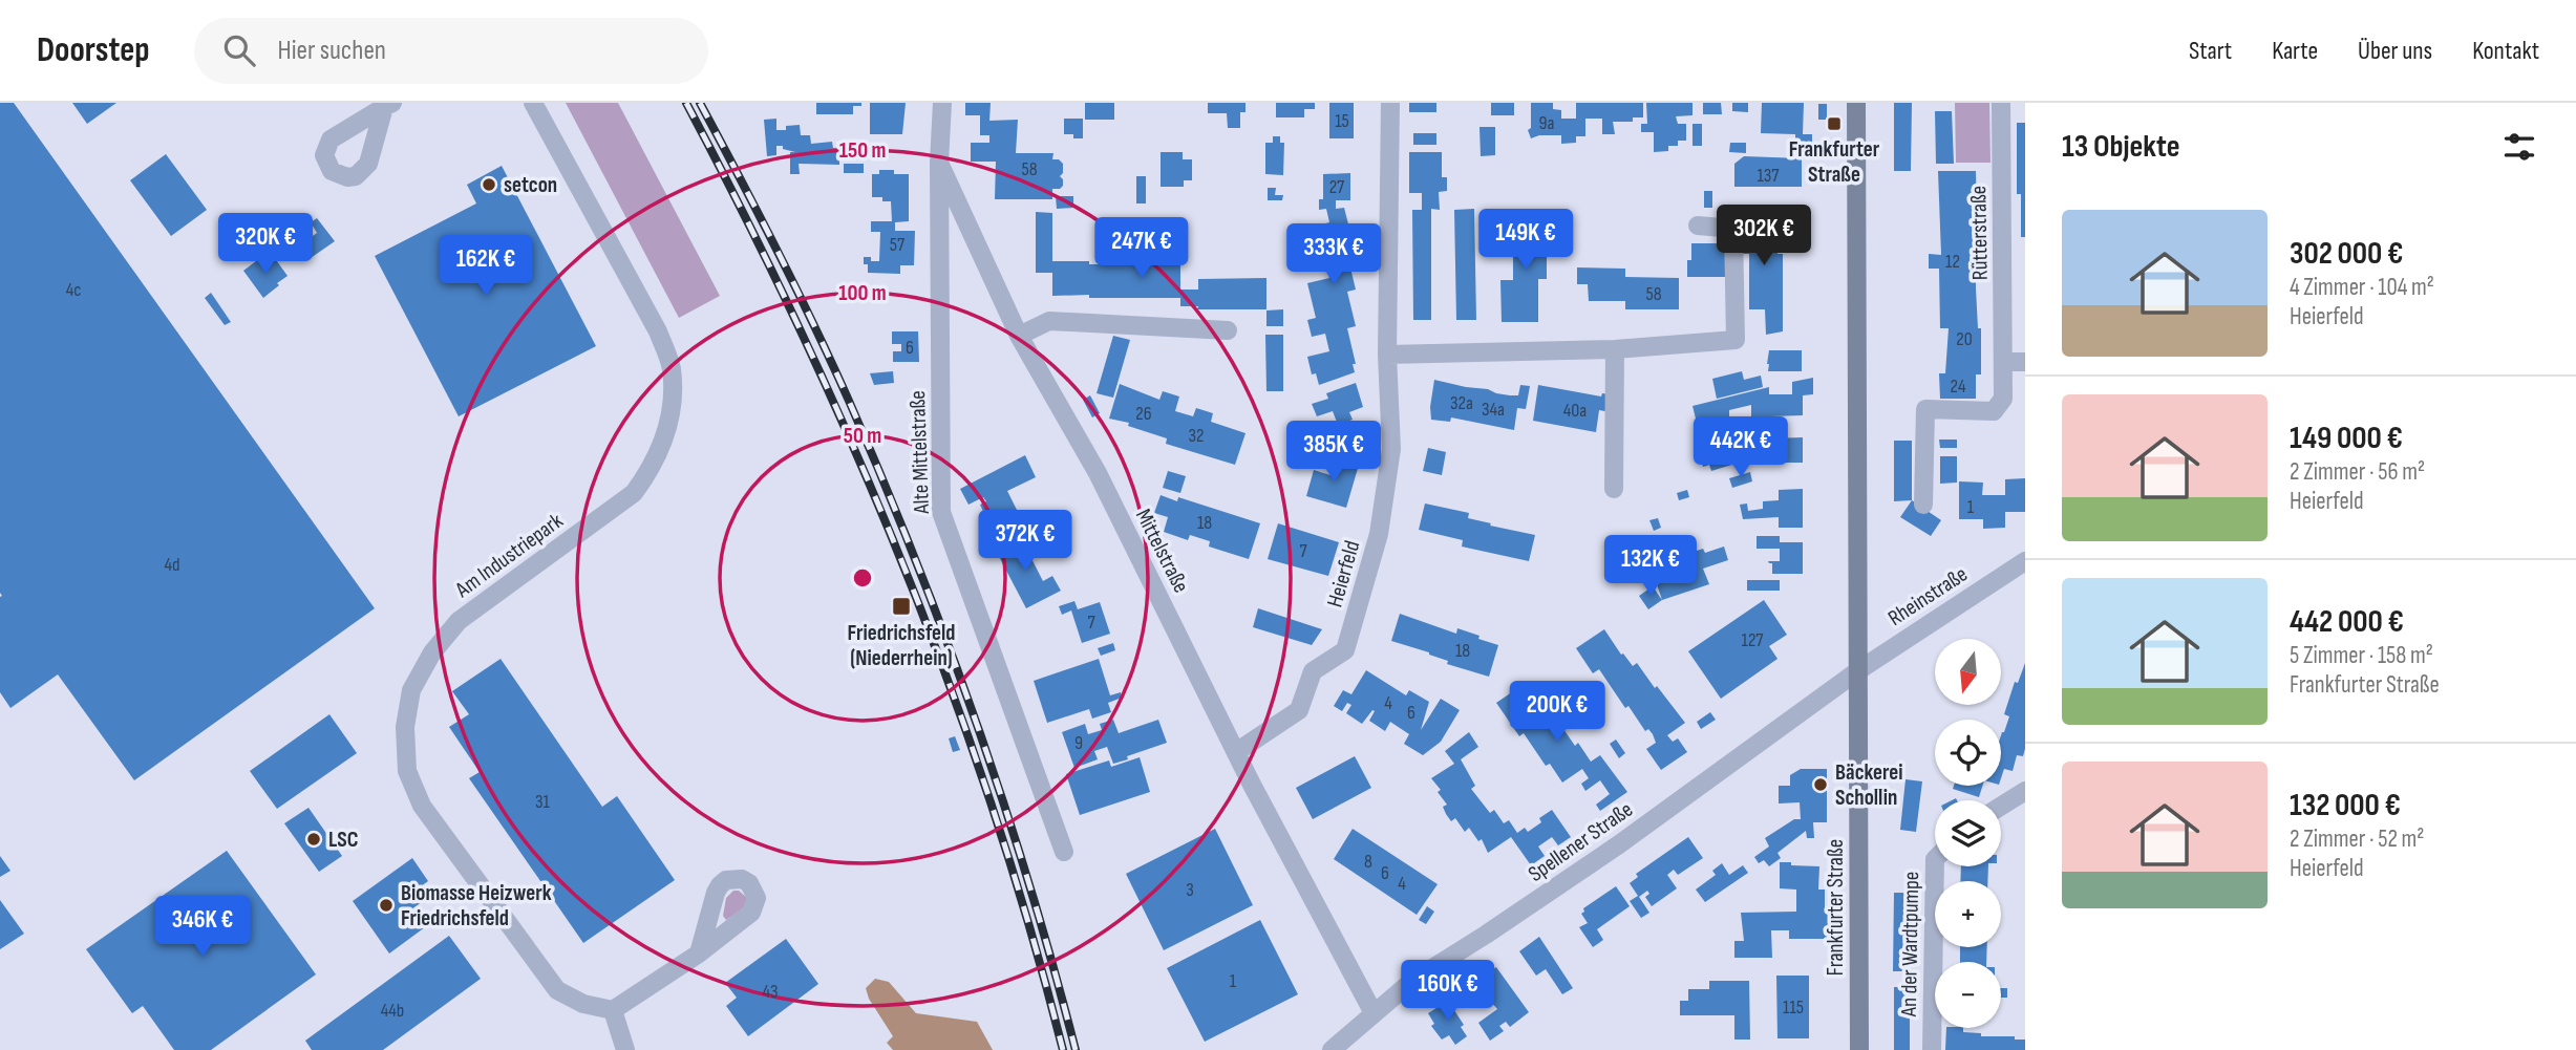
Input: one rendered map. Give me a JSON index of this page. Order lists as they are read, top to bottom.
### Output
{
  "streets": {
    "main road": ["Frankfurter Straße"],
    "street": [
      "Rütterstraße",
      "Alte Mittelstraße",
      "Mittelstraße",
      "Am Industriepark",
      "Heierfeld",
      "Rheinstraße",
      "Spellener Straße",
      "An der Wardtpumpe"
    ]
  },
  "crossings": [
    ["Alte Mittelstraße", "Mittelstraße"],
    ["Mittelstraße", "Heierfeld"],
    ["Mittelstraße", "Spellener Straße"],
    ["Rheinstraße", "Spellener Straße"],
    ["Rheinstraße", "Frankfurter Straße"],
    ["Spellener Straße", "Frankfurter Straße"]
  ],
  "places": {
    "transit": ["Frankfurter Straße", "Friedrichsfeld (Niederrhein)"],
    "other": [
      "setcon",
      "Bäckerei Schollin",
      "LSC",
      "Biomasse Heizwerk Friedrichsfeld"
    ]
  },
  "house_numbers": [
    "15",
    "9a",
    "58",
    "137",
    "27",
    "57",
    "12",
    "4c",
    "58",
    "20",
    "6",
    "24",
    "32a",
    "34a",
    "40a",
    "26",
    "32",
    "1",
    "18",
    "7",
    "4d",
    "7",
    "127",
    "18",
    "4",
    "6",
    "9",
    "31",
    "8",
    "6",
    "4",
    "3",
    "1",
    "43",
    "115",
    "44b"
  ],
  "north": "bottom",
  "page": {
    "header": "Doorstep",
    "search": "Hier suchen",
    "nav": [
      "Start",
      "Karte",
      "Über uns",
      "Kontakt"
    ],
    "heading": "13 Objekte",
    "list": [
      {
        "name": "302 000 €",
        "note": "4 Zimmer · 104 m² · Heierfeld"
      },
      {
        "name": "149 000 €",
        "note": "2 Zimmer · 56 m² · Heierfeld"
      },
      {
        "name": "442 000 €",
        "note": "5 Zimmer · 158 m² · Frankfurter Straße"
      },
      {
        "name": "132 000 €",
        "note": "2 Zimmer · 52 m² · Heierfeld"
      }
    ],
    "price": [
      "302K €",
      "149K €",
      "320K €",
      "247K €",
      "333K €",
      "162K €",
      "442K €",
      "385K €",
      "372K €",
      "132K €",
      "200K €",
      "346K €",
      "160K €"
    ],
    "map_buttons": ["+", "−"]
  },
  "rings": ["150 m", "100 m", "50 m"]
}
